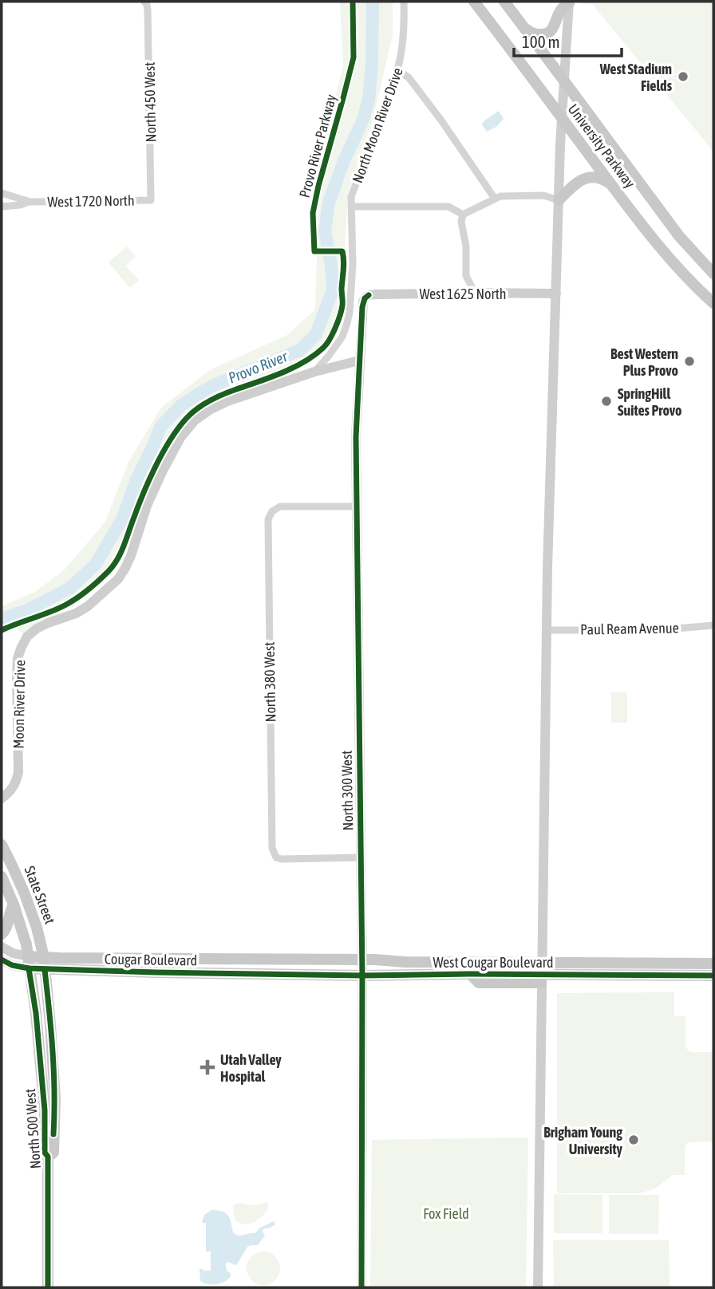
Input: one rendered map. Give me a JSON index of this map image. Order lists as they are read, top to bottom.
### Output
{
  "streets": {
    "main road": [
      "University Parkway",
      "State Street",
      "Cougar Boulevard",
      "West Cougar Boulevard",
      "North 500 West"
    ],
    "street": [
      "North 450 West",
      "North Moon River Drive",
      "West 1720 North",
      "West 1625 North",
      "Paul Ream Avenue",
      "North 380 West",
      "Moon River Drive",
      "North 300 West"
    ],
    "cycle path": ["Provo River Parkway"]
  },
  "crossings": [
    ["North 450 West", "West 1720 North"],
    ["North Moon River Drive", "Moon River Drive"],
    ["West 1625 North", "North 300 West"],
    ["North 380 West", "North 300 West"],
    ["North 300 West", "West Cougar Boulevard"],
    ["State Street", "Cougar Boulevard"],
    ["State Street", "North 500 West"],
    ["Cougar Boulevard", "West Cougar Boulevard"],
    ["Cougar Boulevard", "North 500 West"]
  ],
  "water": ["Provo River"],
  "parks": ["Fox Field"],
  "places": {
    "other": [
      "West Stadium Fields",
      "Best Western Plus Provo",
      "SpringHill Suites Provo",
      "Brigham Young University"
    ],
    "health": ["Utah Valley Hospital"]
  },
  "scale_bar": "100 m"
}
